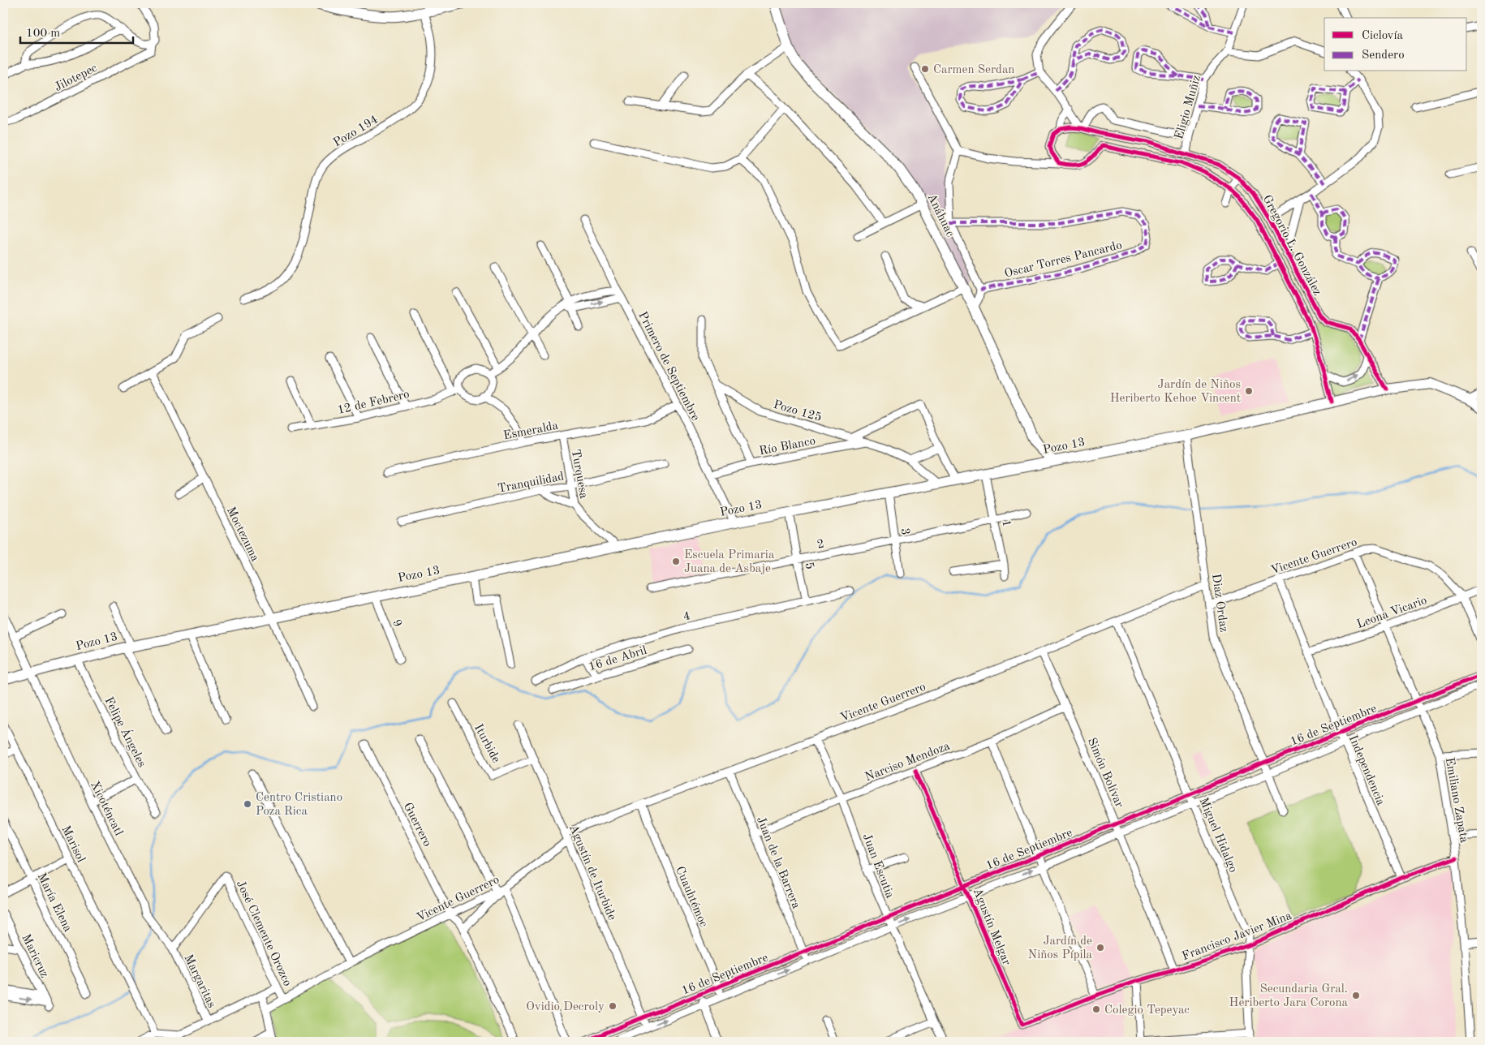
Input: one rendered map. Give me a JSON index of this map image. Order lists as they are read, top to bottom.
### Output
{
  "streets": {
    "main road": ["Anáhuac", "Pozo 13"],
    "street": [
      "Jilotepec",
      "Eligio Muñiz",
      "Pozo 194",
      "Gregorio L. González",
      "Oscar Torres Pancardo",
      "Primero de Septiembre",
      "12 de Febrero",
      "Pozo 125",
      "Esmeralda",
      "Río Blanco",
      "Turquesa",
      "Tranquilidad",
      "1",
      "3",
      "Moctezuma",
      "2",
      "Vicente Guerrero",
      "5",
      "Diaz Ordaz",
      "Leona Vicario",
      "4",
      "9",
      "16 de Abril",
      "16 de Septiembre",
      "Felipe Ángeles",
      "Iturbide",
      "Narciso Mendoza",
      "Independencia",
      "Simón Bolívar",
      "Emiliano Zapata",
      "Xicoténcatl",
      "Guerrero",
      "Miguel Hidalgo",
      "Marisol",
      "Juan de la Barrera",
      "Juan Escutia",
      "Agustín de Iturbide",
      "Cuauhtémoc",
      "María Elena",
      "Agustín Melgar",
      "José Clemente Orozco",
      "Francisco Javier Mina",
      "Maricruz",
      "Margaritas"
    ]
  },
  "crossings": [
    ["Eligio Muñiz", "Gregorio L. González"],
    ["Anáhuac", "Pozo 13"],
    ["Gregorio L. González", "Pozo 13"],
    ["Primero de Septiembre", "Esmeralda"],
    ["Primero de Septiembre", "Río Blanco"],
    ["Primero de Septiembre", "Pozo 13"],
    ["Pozo 125", "Río Blanco"],
    ["Pozo 125", "Pozo 13"],
    ["Esmeralda", "Turquesa"],
    ["Pozo 13", "Turquesa"],
    ["Pozo 13", "1"],
    ["Pozo 13", "3"],
    ["Pozo 13", "Moctezuma"],
    ["Pozo 13", "5"],
    ["Pozo 13", "Diaz Ordaz"],
    ["Pozo 13", "9"],
    ["Pozo 13", "Felipe Ángeles"],
    ["Pozo 13", "Xicoténcatl"],
    ["Turquesa", "Tranquilidad"],
    ["1", "2"],
    ["3", "2"],
    ["2", "5"],
    ["Vicente Guerrero", "Diaz Ordaz"],
    ["Vicente Guerrero", "Leona Vicario"],
    ["Vicente Guerrero", "Independencia"],
    ["Vicente Guerrero", "Simón Bolívar"],
    ["Vicente Guerrero", "Emiliano Zapata"],
    ["Vicente Guerrero", "Guerrero"],
    ["Vicente Guerrero", "Miguel Hidalgo"],
    ["Vicente Guerrero", "Juan de la Barrera"],
    ["Vicente Guerrero", "Juan Escutia"],
    ["Vicente Guerrero", "Agustín de Iturbide"],
    ["Vicente Guerrero", "Cuauhtémoc"],
    ["Vicente Guerrero", "José Clemente Orozco"],
    ["5", "4"],
    ["Diaz Ordaz", "16 de Septiembre"],
    ["Leona Vicario", "Independencia"],
    ["Leona Vicario", "Emiliano Zapata"],
    ["16 de Septiembre", "Independencia"],
    ["16 de Septiembre", "Simón Bolívar"],
    ["16 de Septiembre", "Emiliano Zapata"],
    ["16 de Septiembre", "Miguel Hidalgo"],
    ["16 de Septiembre", "Juan de la Barrera"],
    ["16 de Septiembre", "Juan Escutia"],
    ["16 de Septiembre", "Agustín de Iturbide"],
    ["16 de Septiembre", "Cuauhtémoc"],
    ["16 de Septiembre", "Agustín Melgar"],
    ["Iturbide", "Agustín de Iturbide"],
    ["Narciso Mendoza", "Simón Bolívar"],
    ["Narciso Mendoza", "Juan de la Barrera"],
    ["Narciso Mendoza", "Juan Escutia"],
    ["Narciso Mendoza", "Agustín Melgar"],
    ["Independencia", "Francisco Javier Mina"],
    ["Simón Bolívar", "Francisco Javier Mina"],
    ["Emiliano Zapata", "Francisco Javier Mina"],
    ["Xicoténcatl", "José Clemente Orozco"],
    ["Xicoténcatl", "Margaritas"],
    ["Miguel Hidalgo", "Francisco Javier Mina"],
    ["Marisol", "Margaritas"],
    ["Agustín Melgar", "Francisco Javier Mina"],
    ["José Clemente Orozco", "Margaritas"]
  ],
  "places": [
    "Carmen Serdan",
    "Jardín de Niños Heriberto Kehoe Vincent",
    "Escuela Primaria Juana de Asbaje",
    "Centro Cristiano Poza Rica",
    "Jardín de Niños Pípila",
    "Secundaria Gral. Heriberto Jara Corona",
    "Ovidio Decroly",
    "Colegio Tepeyac"
  ],
  "legend": ["Ciclovía", "Sendero"],
  "scale_bar": "100 m"
}
